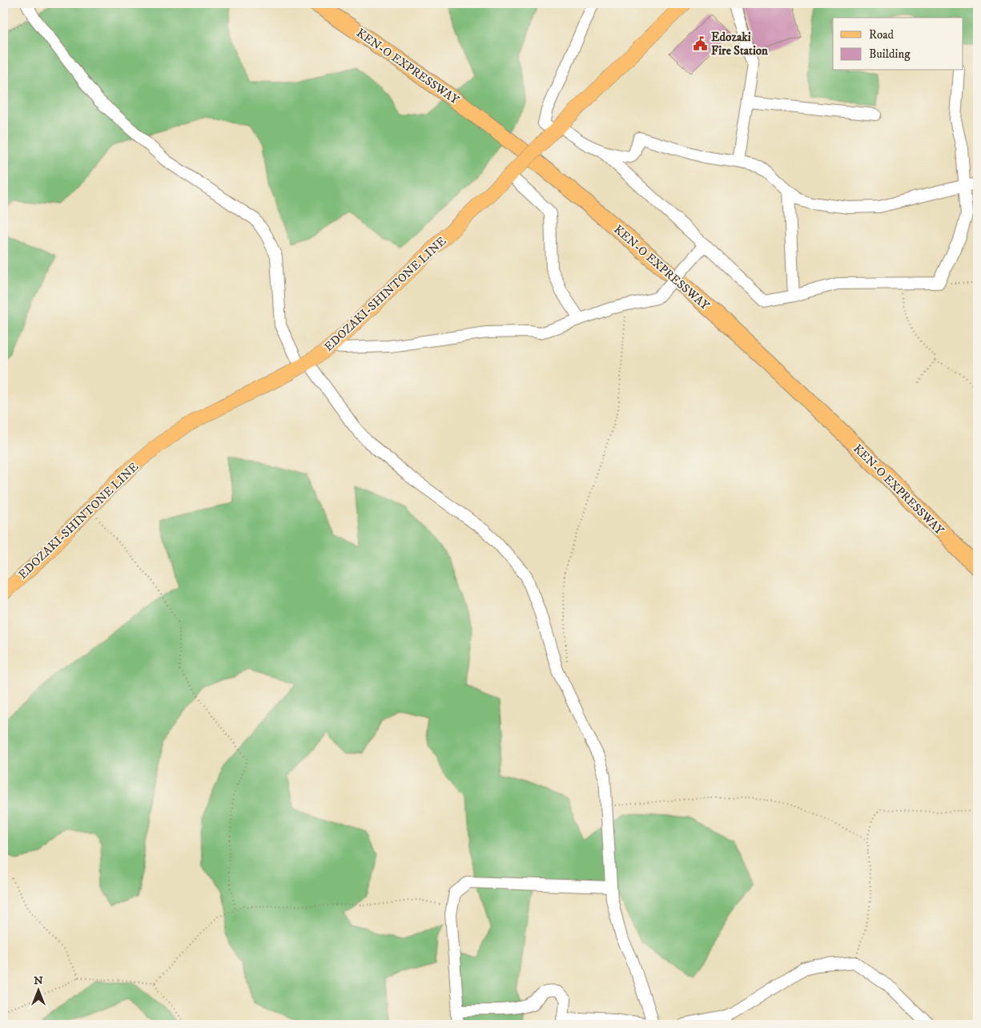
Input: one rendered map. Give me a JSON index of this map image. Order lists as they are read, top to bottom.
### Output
{
  "streets": {
    "highway": ["KEN-O EXPRESSWAY"],
    "main road": ["EDOZAKI-SHINTONE LINE"]
  },
  "places": {
    "public building": ["Edozaki Fire Station"]
  },
  "legend": ["Road", "Building"],
  "north": "top"
}
